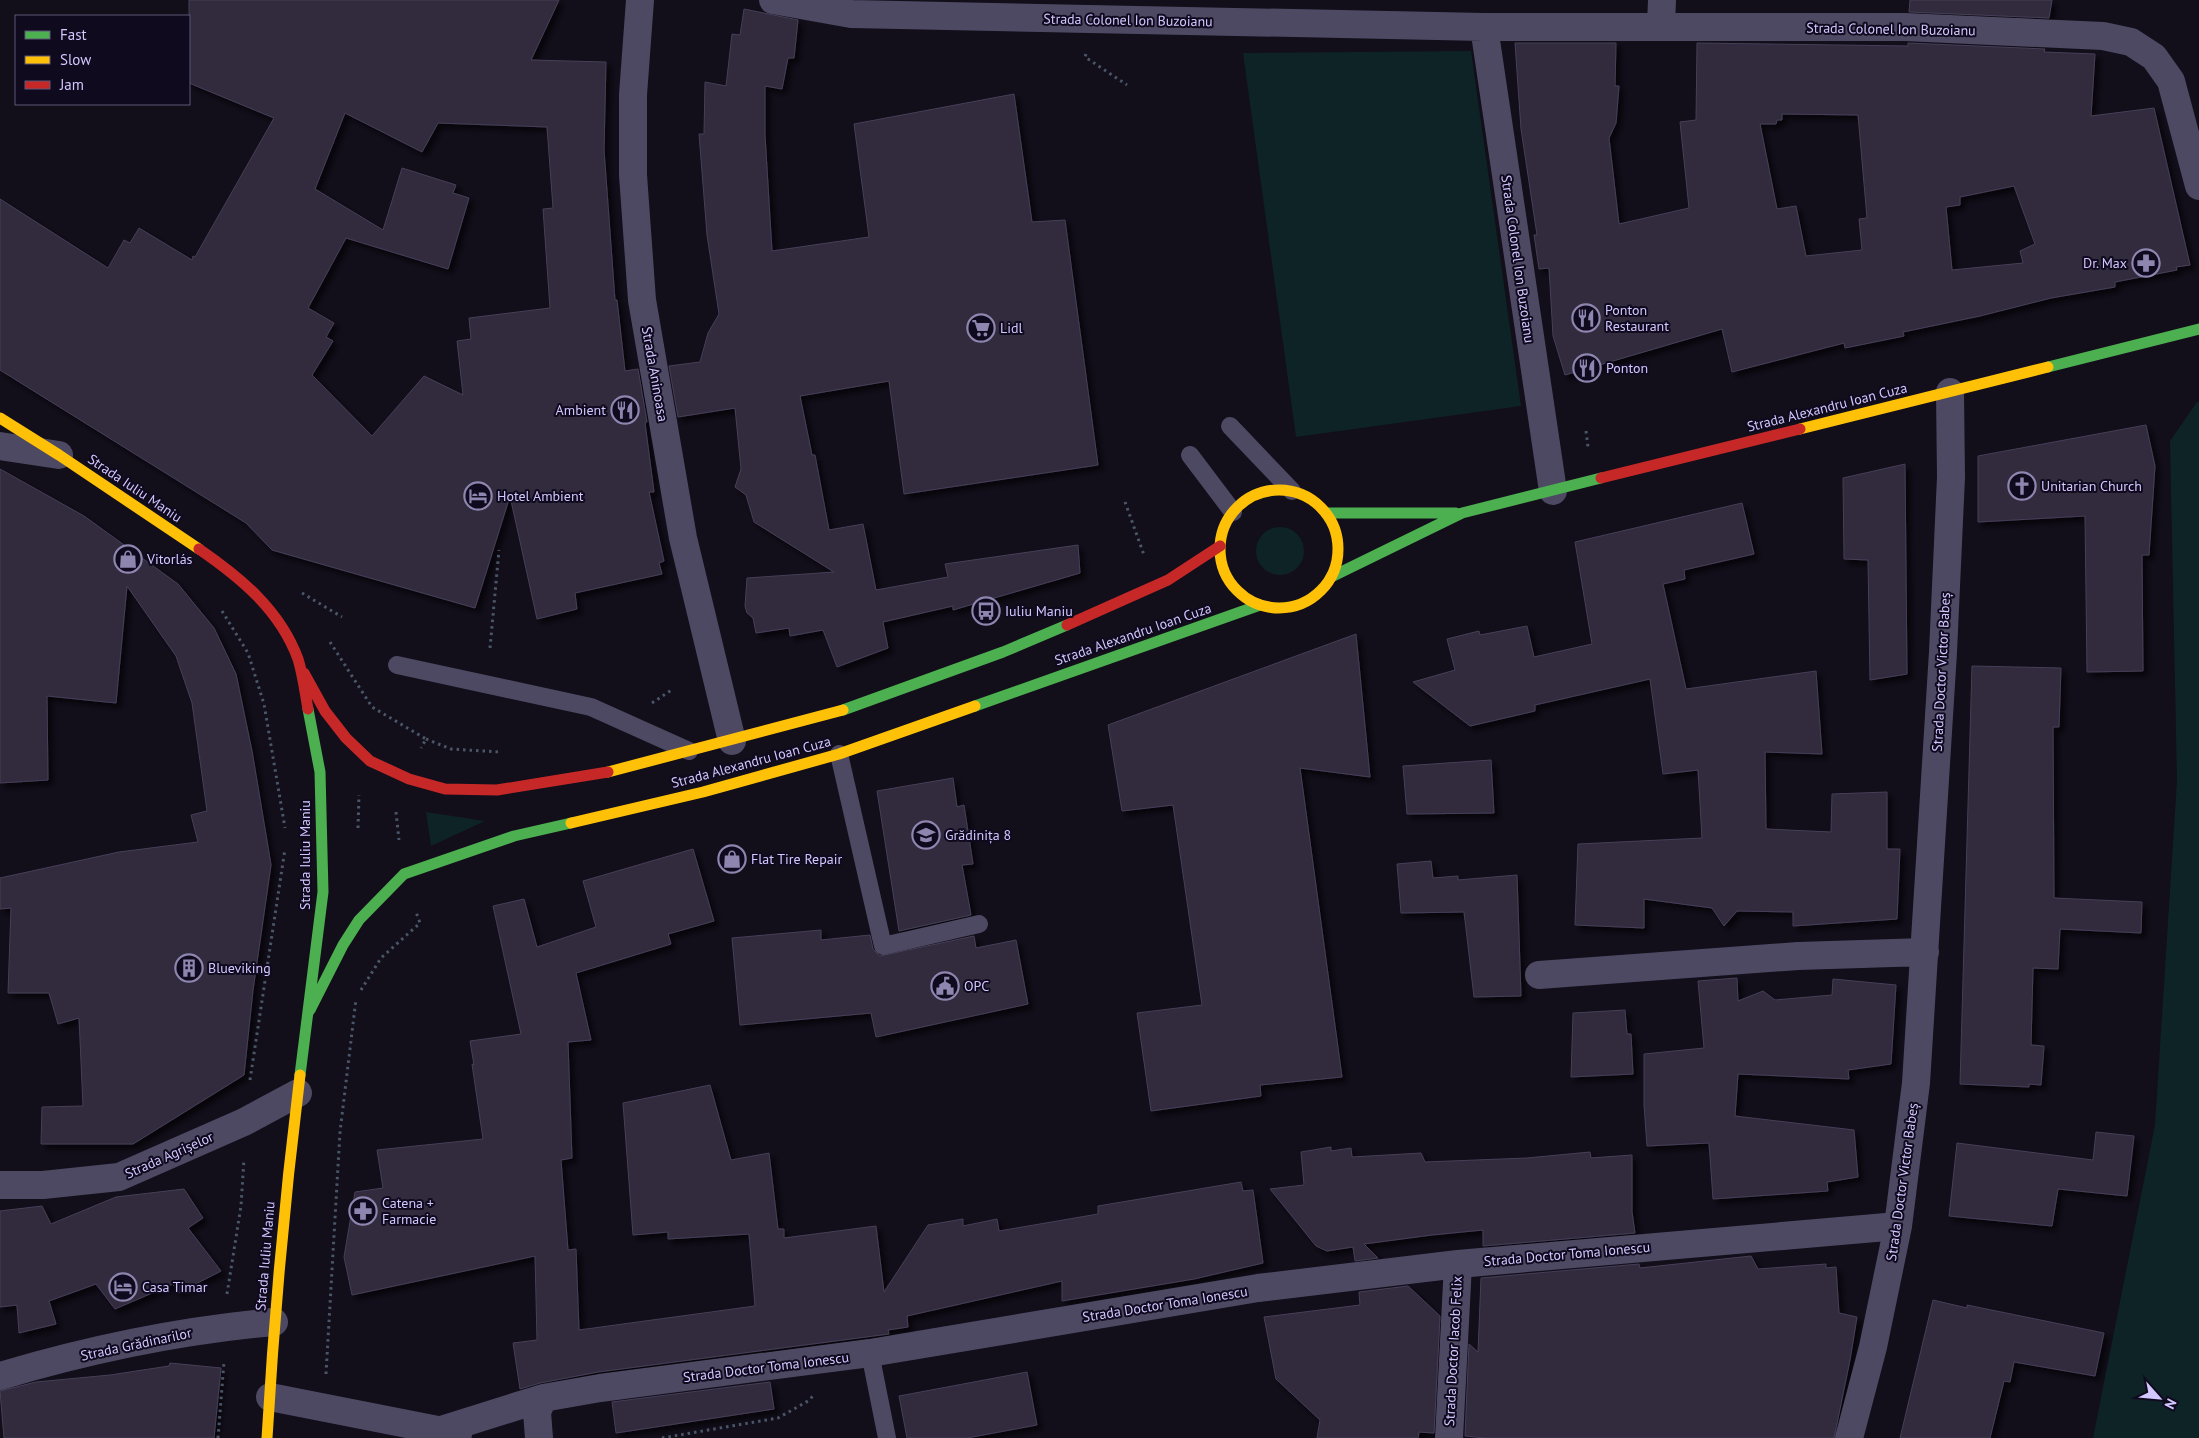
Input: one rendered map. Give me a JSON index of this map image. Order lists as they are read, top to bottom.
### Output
{
  "streets": {
    "street": [
      "Strada Colonel Ion Buzoianu",
      "Strada Aninoasa",
      "Strada Alexandru Ioan Cuza",
      "Strada Iuliu Maniu",
      "Strada Doctor Victor Babeș",
      "Strada Agrișelor",
      "Strada Doctor Toma Ionescu",
      "Strada Grădinarilor",
      "Strada Doctor Iacob Felix"
    ]
  },
  "crossings": [
    ["Strada Colonel Ion Buzoianu", "Strada Alexandru Ioan Cuza"],
    ["Strada Aninoasa", "Strada Alexandru Ioan Cuza"],
    ["Strada Alexandru Ioan Cuza", "Strada Iuliu Maniu"],
    ["Strada Alexandru Ioan Cuza", "Strada Doctor Victor Babeș"],
    ["Strada Iuliu Maniu", "Strada Agrișelor"],
    ["Strada Iuliu Maniu", "Strada Grădinarilor"],
    ["Strada Doctor Victor Babeș", "Strada Doctor Toma Ionescu"],
    ["Strada Doctor Toma Ionescu", "Strada Doctor Iacob Felix"]
  ],
  "places": {
    "pharmacy": ["Dr. Max", "Catena + Farmacie"],
    "restaurant": ["Ponton Restaurant", "Ponton", "Ambient"],
    "supermarket": ["Lidl"],
    "church": ["Unitarian Church"],
    "hotel": ["Hotel Ambient", "Casa Timar"],
    "shop": ["Vitorlás", "Flat Tire Repair"],
    "bus stop": ["Iuliu Maniu"],
    "school or university": ["Grădinița 8"],
    "building": ["Blueviking"],
    "public building": ["OPC"]
  },
  "legend": ["Fast", "Slow", "Jam"],
  "north": "bottom right"
}
